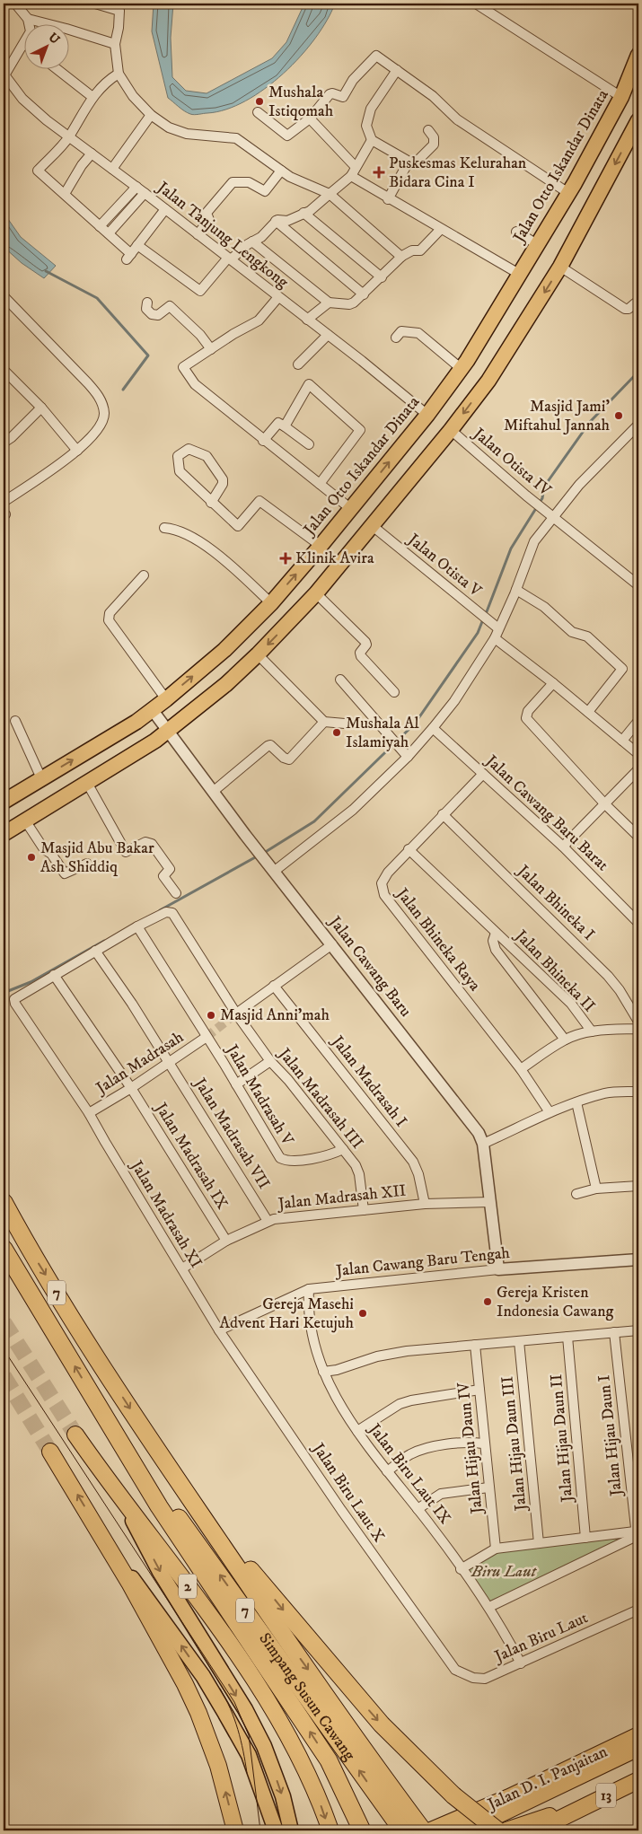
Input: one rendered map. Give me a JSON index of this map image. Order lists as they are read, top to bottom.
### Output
{
  "streets": {
    "highway": [
      "7",
      "2",
      "Simpang Susun Cawang",
      "Jalan D. I. Panjaitan",
      "13"
    ],
    "main road": ["Jalan Otto Iskandar Dinata"],
    "street": [
      "Jalan Tanjung Lengkong",
      "Jalan Otista IV",
      "Jalan Otista V",
      "Jalan Cawang Baru Barat",
      "Jalan Bhineka I",
      "Jalan Bhineka Raya",
      "Jalan Cawang Baru",
      "Jalan Bhineka II",
      "Jalan Madrasah",
      "Jalan Madrasah I",
      "Jalan Madrasah V",
      "Jalan Madrasah III",
      "Jalan Madrasah VII",
      "Jalan Madrasah IX",
      "Jalan Madrasah XII",
      "Jalan Madrasah XI",
      "Jalan Cawang Baru Tengah",
      "Jalan Hijau Daun I",
      "Jalan Hijau Daun II",
      "Jalan Hijau Daun III",
      "Jalan Hijau Daun IV",
      "Jalan Biru Laut IX",
      "Jalan Biru Laut X",
      "Jalan Biru Laut"
    ]
  },
  "crossings": [
    ["Jalan Otto Iskandar Dinata", "Jalan Tanjung Lengkong"],
    ["Jalan Otto Iskandar Dinata", "Jalan Cawang Baru"],
    ["Jalan Cawang Baru Barat", "Jalan Bhineka Raya"],
    ["Jalan Bhineka I", "Jalan Bhineka Raya"],
    ["Jalan Bhineka Raya", "Jalan Bhineka II"],
    ["Jalan Cawang Baru", "Jalan Madrasah XII"],
    ["Jalan Cawang Baru", "Jalan Cawang Baru Tengah"],
    ["Jalan Madrasah", "Jalan Madrasah V"],
    ["Jalan Madrasah", "Jalan Madrasah VII"],
    ["Jalan Madrasah", "Jalan Madrasah IX"],
    ["Jalan Madrasah", "Jalan Madrasah XI"],
    ["Jalan Madrasah I", "Jalan Madrasah XII"],
    ["Jalan Madrasah V", "Jalan Madrasah III"],
    ["Jalan Madrasah III", "Jalan Madrasah XII"],
    ["Jalan Madrasah VII", "Jalan Madrasah XII"],
    ["Jalan Madrasah IX", "Jalan Madrasah XII"],
    ["Jalan Madrasah IX", "Jalan Madrasah XI"],
    ["Jalan Madrasah XII", "Jalan Madrasah XI"],
    ["Jalan Madrasah XI", "Jalan Cawang Baru Tengah"],
    ["Jalan Madrasah XI", "Jalan Biru Laut X"],
    ["Jalan Cawang Baru Tengah", "Jalan Biru Laut IX"],
    ["Jalan Cawang Baru Tengah", "Jalan Biru Laut X"],
    ["7", "Simpang Susun Cawang"],
    ["Jalan Biru Laut IX", "Jalan Biru Laut"],
    ["Jalan Biru Laut X", "Jalan Biru Laut"]
  ],
  "parks": ["Biru Laut"],
  "places": {
    "other": [
      "Mushala Istiqomah",
      "Masjid Jami' Miftahul Jannah",
      "Mushala Al Islamiyah",
      "Masjid Abu Bakar Ash Shiddiq",
      "Masjid Anni'mah",
      "Gereja Kristen Indonesia Cawang",
      "Gereja Masehi Advent Hari Ketujuh"
    ],
    "health": ["Puskesmas Kelurahan Bidara Cina I", "Klinik Avira"]
  },
  "north": "top right"
}
